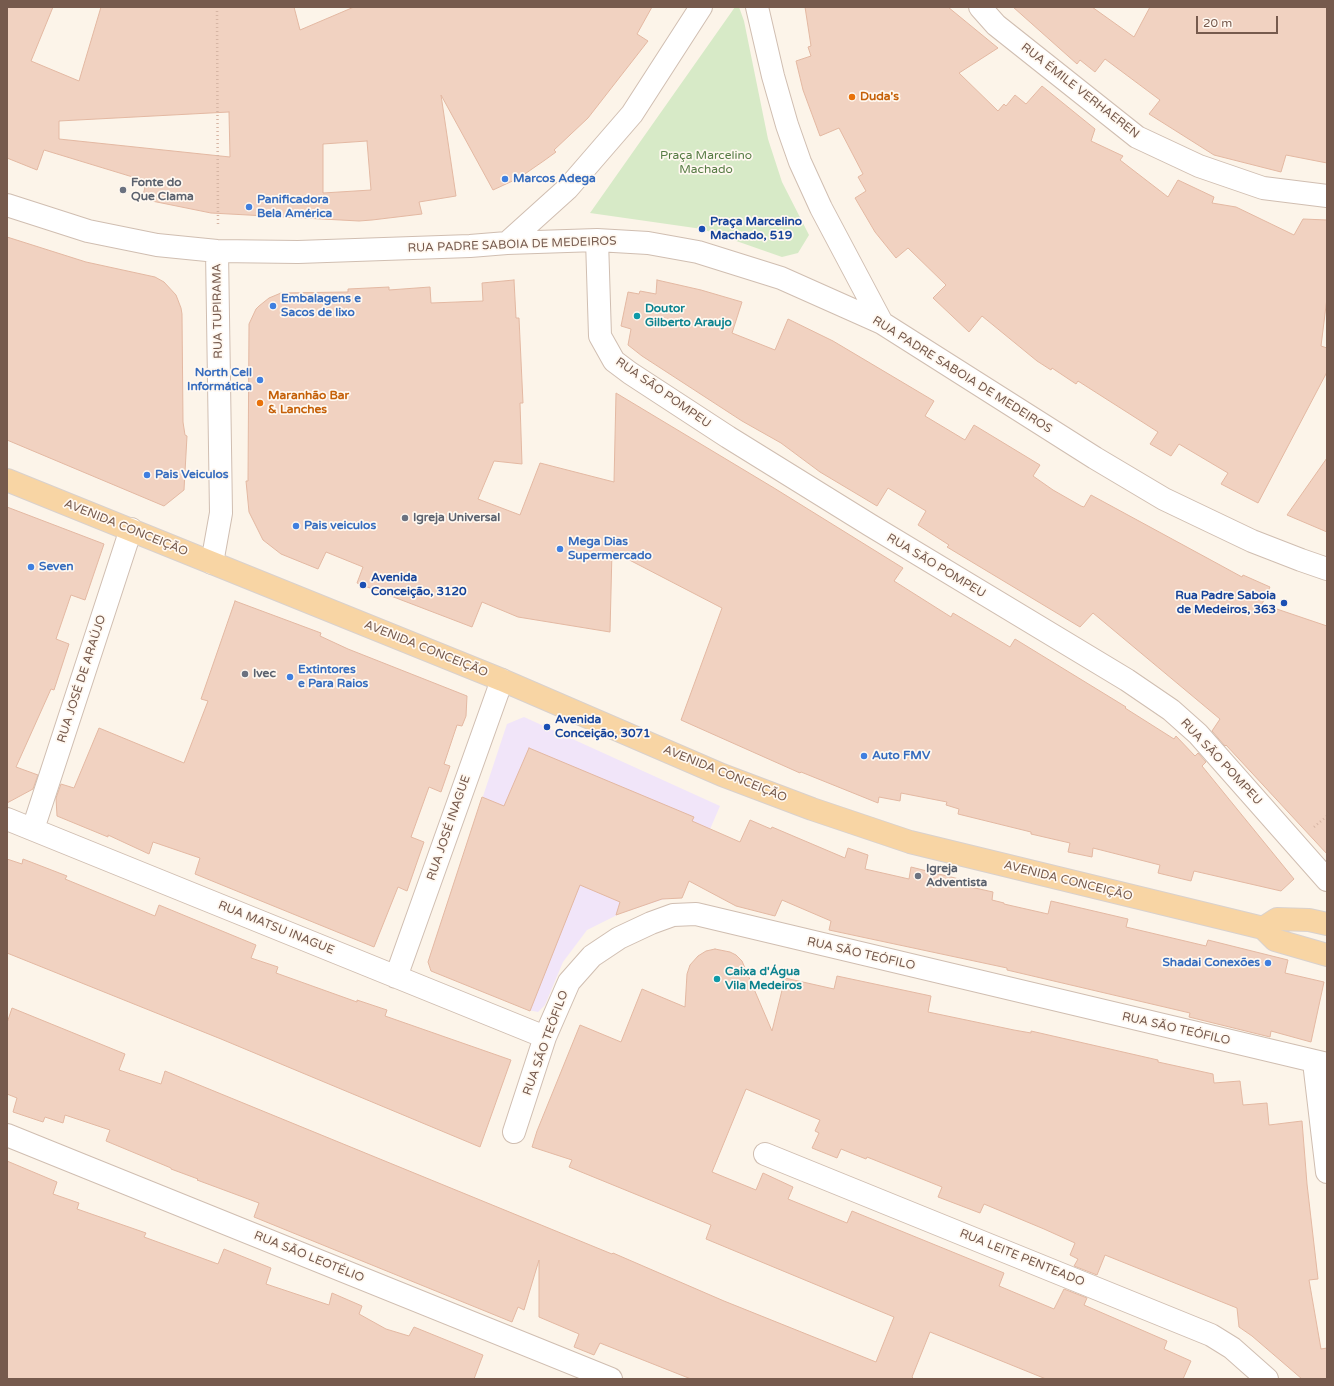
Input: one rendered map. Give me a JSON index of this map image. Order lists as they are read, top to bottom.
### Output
{
  "streets": {
    "main road": ["AVENIDA CONCEIÇÃO"],
    "street": [
      "RUA ÉMILE VERHAEREN",
      "RUA PADRE SABOIA DE MEDEIROS",
      "RUA TUPIRAMA",
      "RUA SÃO POMPEU",
      "RUA JOSÉ DE ARAÚJO",
      "RUA JOSÉ INAGUE",
      "RUA MATSU INAGUE",
      "RUA SÃO TEÓFILO",
      "RUA SÃO LEOTÉLIO",
      "RUA LEITE PENTEADO"
    ]
  },
  "crossings": [
    ["RUA PADRE SABOIA DE MEDEIROS", "RUA TUPIRAMA"],
    ["RUA PADRE SABOIA DE MEDEIROS", "RUA SÃO POMPEU"],
    ["RUA TUPIRAMA", "AVENIDA CONCEIÇÃO"],
    ["AVENIDA CONCEIÇÃO", "RUA JOSÉ DE ARAÚJO"],
    ["AVENIDA CONCEIÇÃO", "RUA JOSÉ INAGUE"],
    ["RUA JOSÉ DE ARAÚJO", "RUA MATSU INAGUE"],
    ["RUA JOSÉ INAGUE", "RUA MATSU INAGUE"],
    ["RUA MATSU INAGUE", "RUA SÃO TEÓFILO"]
  ],
  "parks": ["Praça Marcelino Machado"],
  "places": [
    "Duda's",
    "Marcos Adega",
    "Fonte do Que Clama",
    "Panificadora Bela América",
    "Praça Marcelino Machado, 519",
    "Embalagens e Sacos de lixo",
    "Doutor Gilberto Araujo",
    "North Cell Informática",
    "Maranhão Bar & Lanches",
    "Pais Veiculos",
    "Igreja Universal",
    "Pais veiculos",
    "Mega Dias Supermercado",
    "Seven",
    "Avenida Conceição, 3120",
    "Rua Padre Saboia de Medeiros, 363",
    "Ivec",
    "Extintores e Para Raios",
    "Avenida Conceição, 3071",
    "Auto FMV",
    "Igreja Adventista",
    "Shadai Conexões",
    "Caixa d'Água Vila Medeiros"
  ],
  "scale_bar": "20 m"
}
